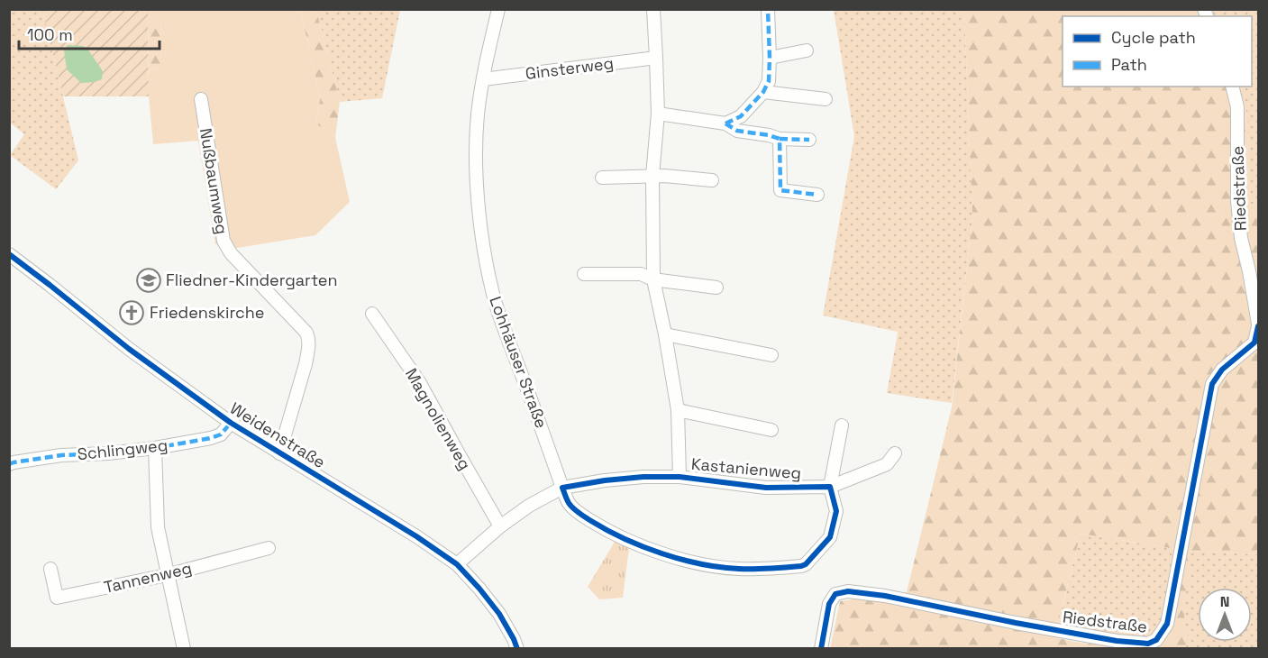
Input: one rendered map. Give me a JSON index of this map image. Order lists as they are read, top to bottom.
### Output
{
  "streets": {
    "street": [
      "Ginsterweg",
      "Nußbaumweg",
      "Riedstraße",
      "Lohhäuser Straße",
      "Magnolienweg",
      "Weidenstraße",
      "Schlingweg",
      "Kastanienweg",
      "Tannenweg"
    ]
  },
  "crossings": [
    ["Ginsterweg", "Lohhäuser Straße"],
    ["Nußbaumweg", "Weidenstraße"],
    ["Lohhäuser Straße", "Kastanienweg"],
    ["Weidenstraße", "Schlingweg"]
  ],
  "places": {
    "school or university": ["Fliedner-Kindergarten"],
    "church": ["Friedenskirche"]
  },
  "legend": ["Cycle path", "Path"],
  "scale_bar": "100 m",
  "north": "top"
}
